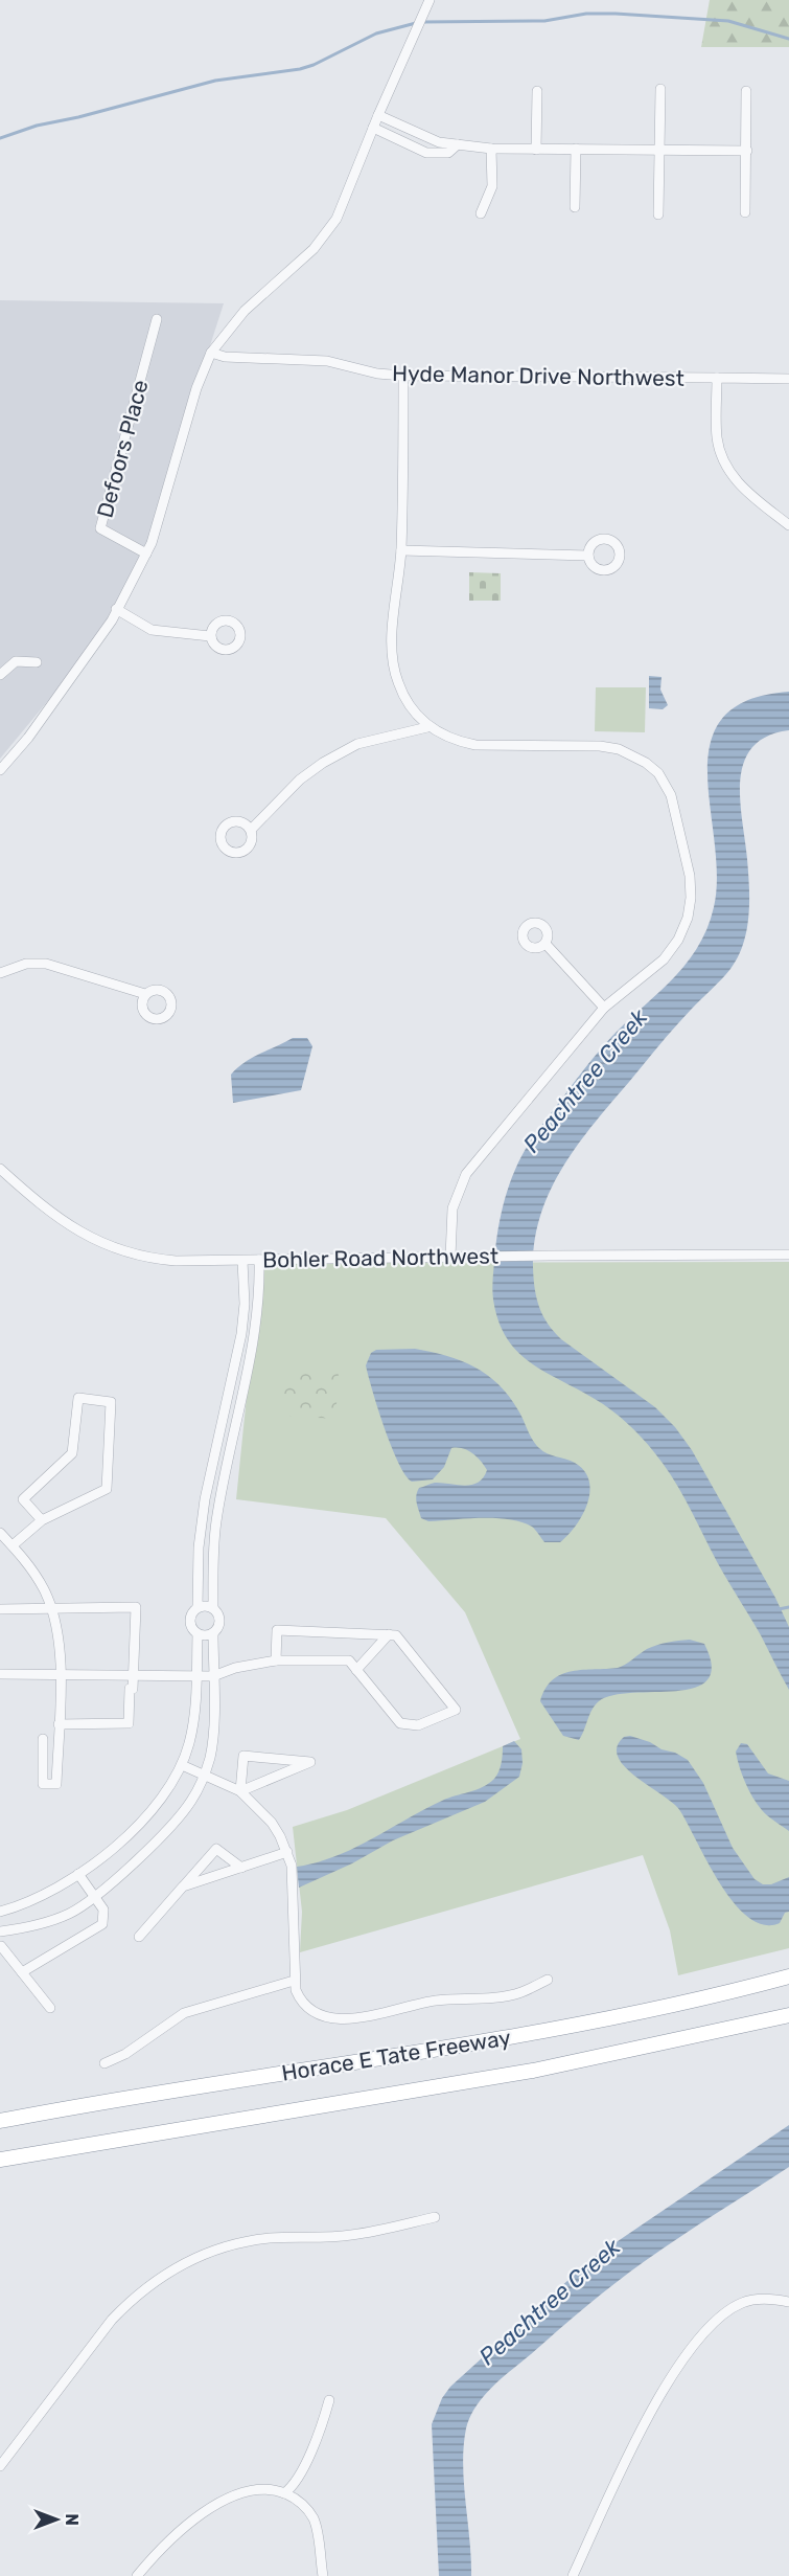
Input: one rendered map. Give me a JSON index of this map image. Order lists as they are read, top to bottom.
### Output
{
  "streets": {
    "highway": ["Horace E Tate Freeway"],
    "street": ["Hyde Manor Drive Northwest", "Defoors Place", "Bohler Road Northwest"]
  },
  "water": ["Peachtree Creek"],
  "north": "right"
}
